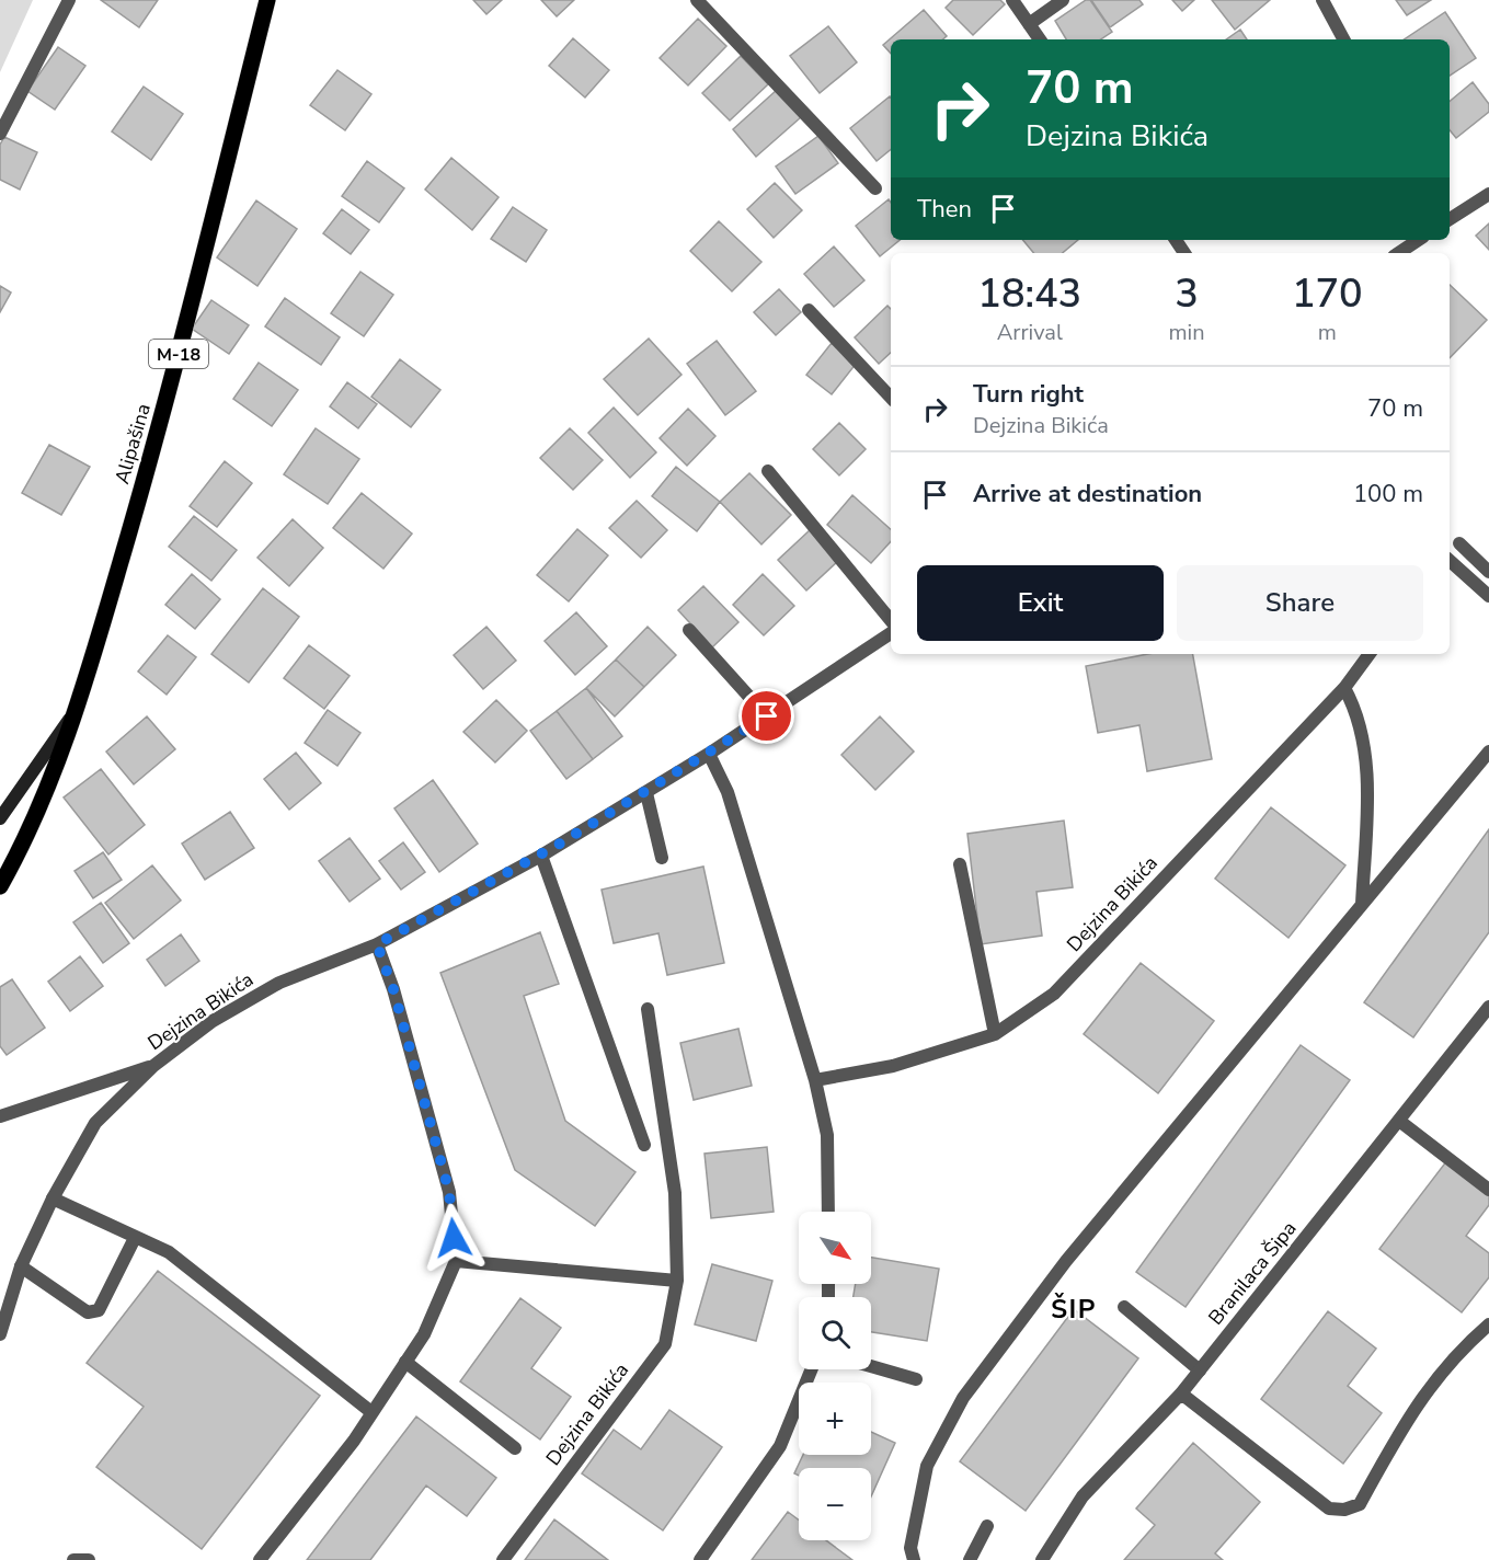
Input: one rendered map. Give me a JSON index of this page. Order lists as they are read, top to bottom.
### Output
{
  "streets": {
    "main road": ["M-18", "Alipašina"],
    "street": ["Dejzina Bikića", "Branilaca Šipa"]
  },
  "districts": ["ŠIP"],
  "north": "bottom right",
  "page": {
    "turn": ["70 m", "Dejzina Bikića"],
    "then": "Then",
    "eta": [
      "18:43",
      "Arrival",
      "3",
      "min",
      "170",
      "m"
    ],
    "list": [
      {
        "name": "Turn right",
        "note": "Dejzina Bikića",
        "value": "70 m"
      },
      {
        "name": "Arrive at destination",
        "value": "100 m"
      }
    ],
    "buttons": ["Exit", "Share"],
    "map_buttons": ["+", "−"]
  }
}
